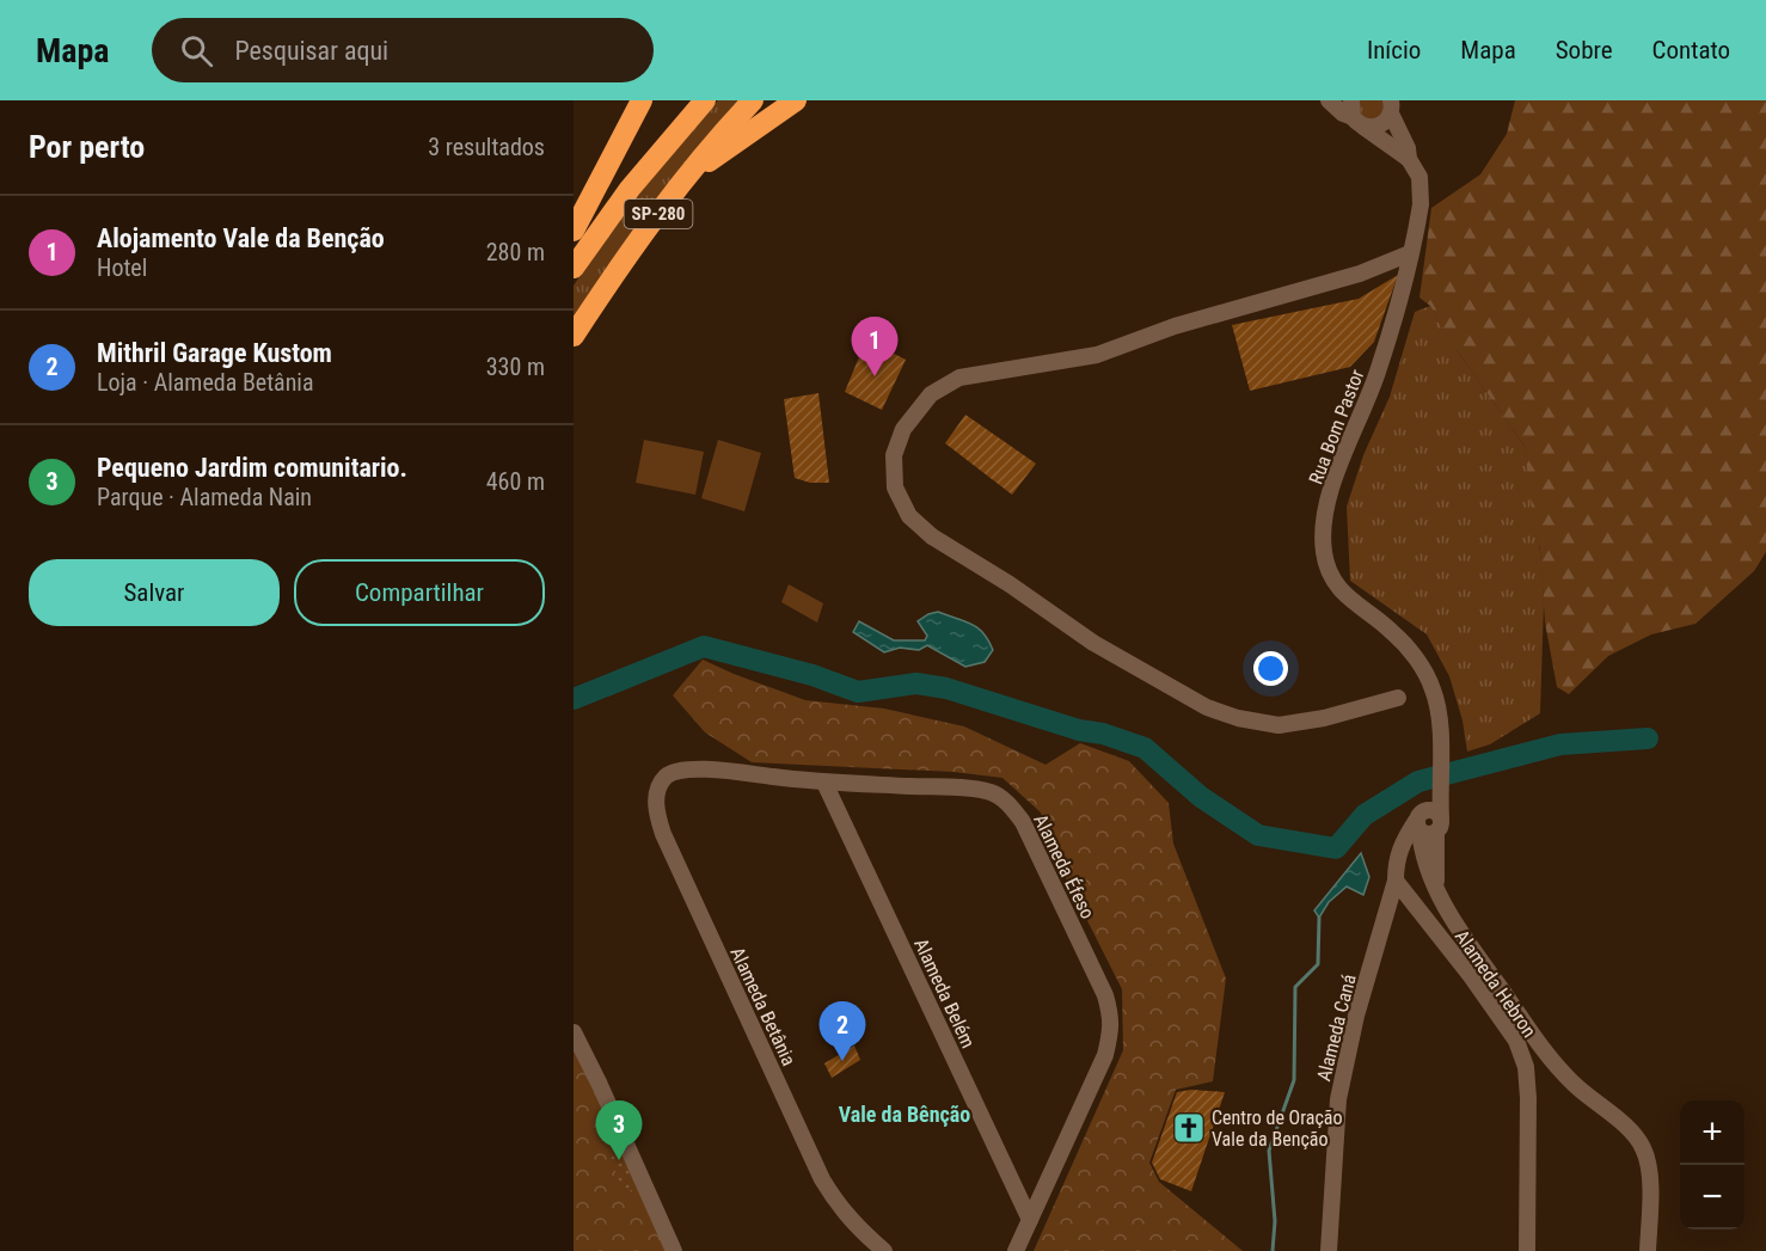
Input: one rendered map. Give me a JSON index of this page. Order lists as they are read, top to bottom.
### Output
{
  "streets": {
    "highway": ["SP-280"],
    "street": [
      "Rua Bom Pastor",
      "Alameda Éfeso",
      "Alameda Hebron",
      "Alameda Belém",
      "Alameda Betânia",
      "Alameda Caná"
    ]
  },
  "crossings": [
    ["Alameda Éfeso", "Alameda Belém"],
    ["Alameda Éfeso", "Alameda Betânia"],
    ["Alameda Hebron", "Alameda Caná"]
  ],
  "districts": ["Vale da Bênção"],
  "places": {
    "church": ["Centro de Oração Vale da Benção"]
  },
  "page": {
    "header": "Mapa",
    "search": "Pesquisar aqui",
    "nav": [
      "Início",
      "Mapa",
      "Sobre",
      "Contato"
    ],
    "heading": ["Por perto", "3 resultados"],
    "list": [
      {
        "mark": "1",
        "name": "Alojamento Vale da Benção",
        "note": "Hotel",
        "value": "280 m"
      },
      {
        "mark": "2",
        "name": "Mithril Garage Kustom",
        "note": "Loja · Alameda Betânia",
        "value": "330 m"
      },
      {
        "mark": "3",
        "name": "Pequeno Jardim comunitario.",
        "note": "Parque · Alameda Nain",
        "value": "460 m"
      }
    ],
    "pins": ["1", "2", "3"],
    "buttons": ["Salvar", "Compartilhar"],
    "map_buttons": ["+", "−"]
  }
}
